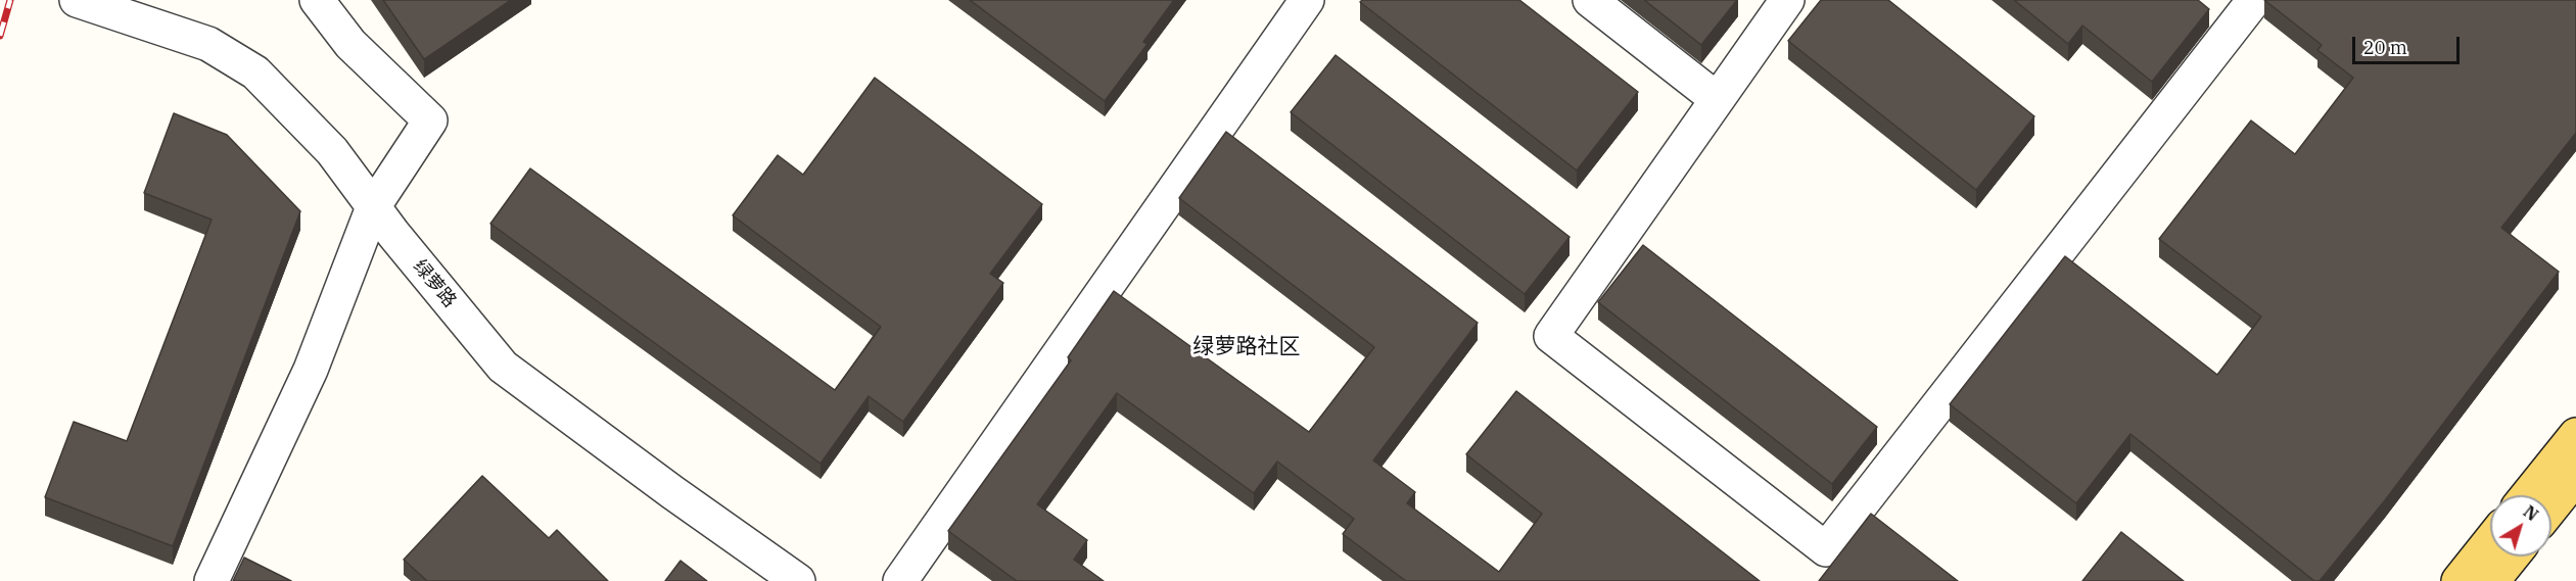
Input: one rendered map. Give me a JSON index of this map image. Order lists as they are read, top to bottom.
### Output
{
  "streets": {
    "street": ["绿萝路"]
  },
  "districts": ["绿萝路社区"],
  "scale_bar": "20 m",
  "north": "top right"
}
